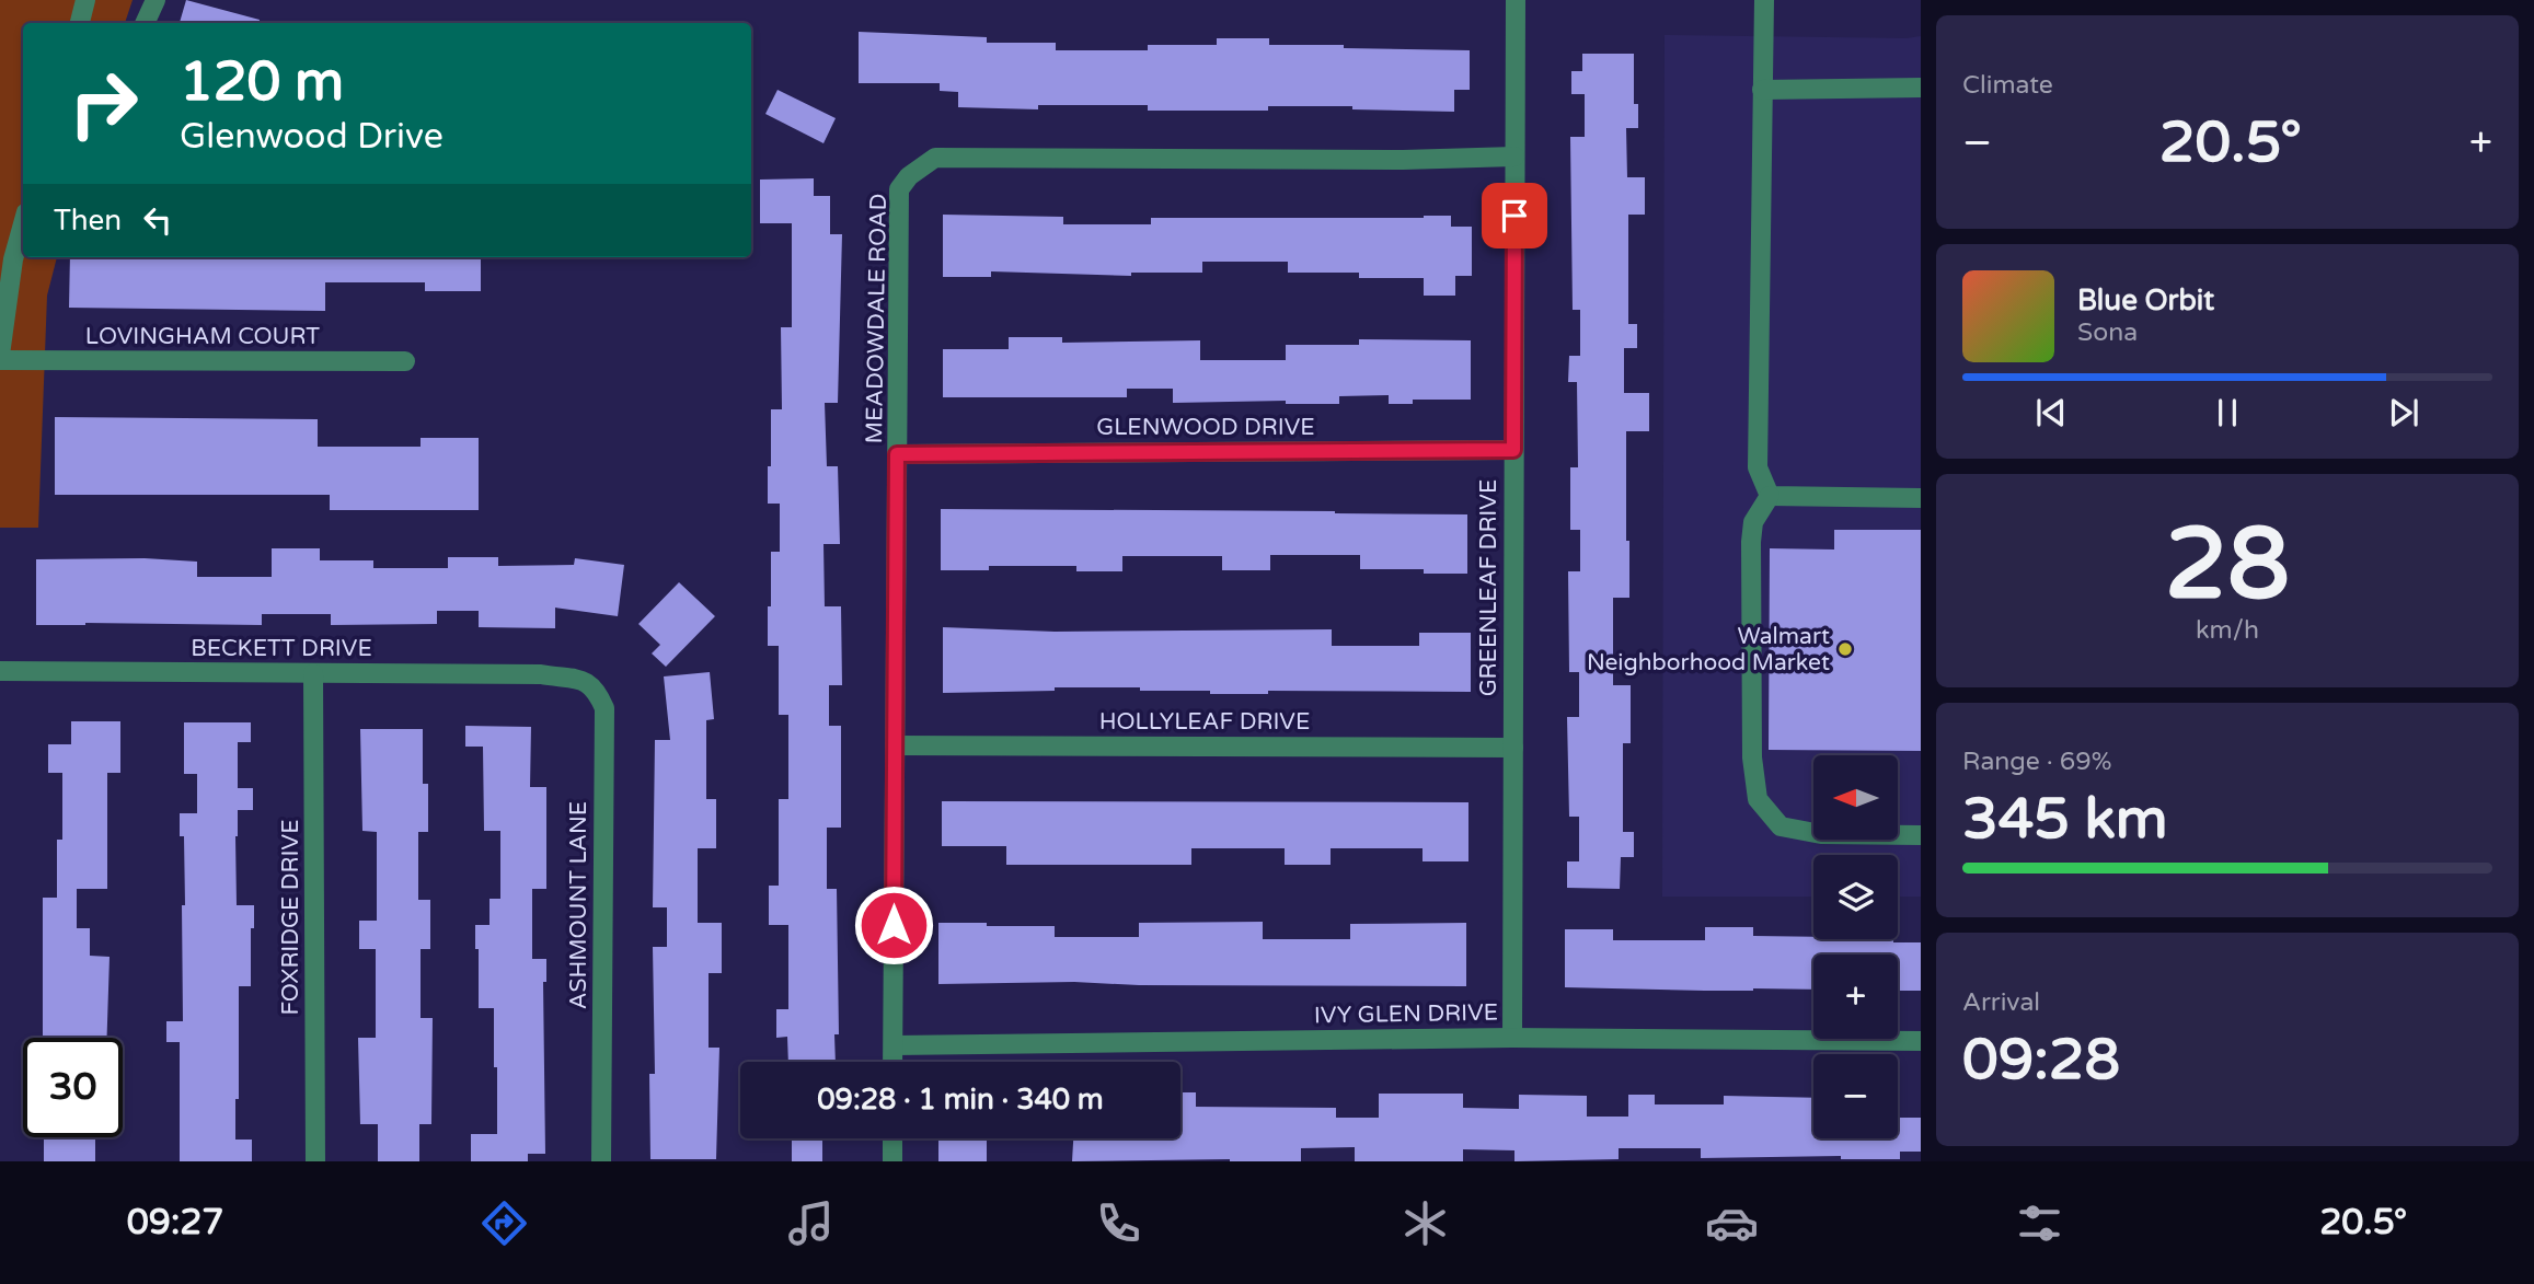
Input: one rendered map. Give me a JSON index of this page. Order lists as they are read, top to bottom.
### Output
{
  "streets": {
    "street": [
      "MEADOWDALE ROAD",
      "LOVINGHAM COURT",
      "GLENWOOD DRIVE",
      "GREENLEAF DRIVE",
      "BECKETT DRIVE",
      "HOLLYLEAF DRIVE",
      "ASHMOUNT LANE",
      "FOXRIDGE DRIVE",
      "IVY GLEN DRIVE"
    ]
  },
  "crossings": [
    ["MEADOWDALE ROAD", "GLENWOOD DRIVE"],
    ["MEADOWDALE ROAD", "GREENLEAF DRIVE"],
    ["MEADOWDALE ROAD", "HOLLYLEAF DRIVE"],
    ["MEADOWDALE ROAD", "IVY GLEN DRIVE"],
    ["GLENWOOD DRIVE", "GREENLEAF DRIVE"],
    ["GREENLEAF DRIVE", "HOLLYLEAF DRIVE"],
    ["GREENLEAF DRIVE", "IVY GLEN DRIVE"],
    ["BECKETT DRIVE", "ASHMOUNT LANE"],
    ["BECKETT DRIVE", "FOXRIDGE DRIVE"]
  ],
  "places": ["Walmart Neighborhood Market"],
  "north": "left",
  "page": {
    "tile": [
      "Climate",
      ["28", "km/h"],
      ["Range · 69%", "345 km"],
      ["Arrival", "09:28"]
    ],
    "turn": ["120 m", "Glenwood Drive"],
    "heat": ["−", "20.5°", "+"],
    "then": "Then",
    "song": ["Blue Orbit", "Sona"],
    "map_buttons": ["+", "−"],
    "limit": "30",
    "trip": "09:28 · 1 min · 340 m",
    "tabs": ["09:27", "20.5°"]
  }
}
